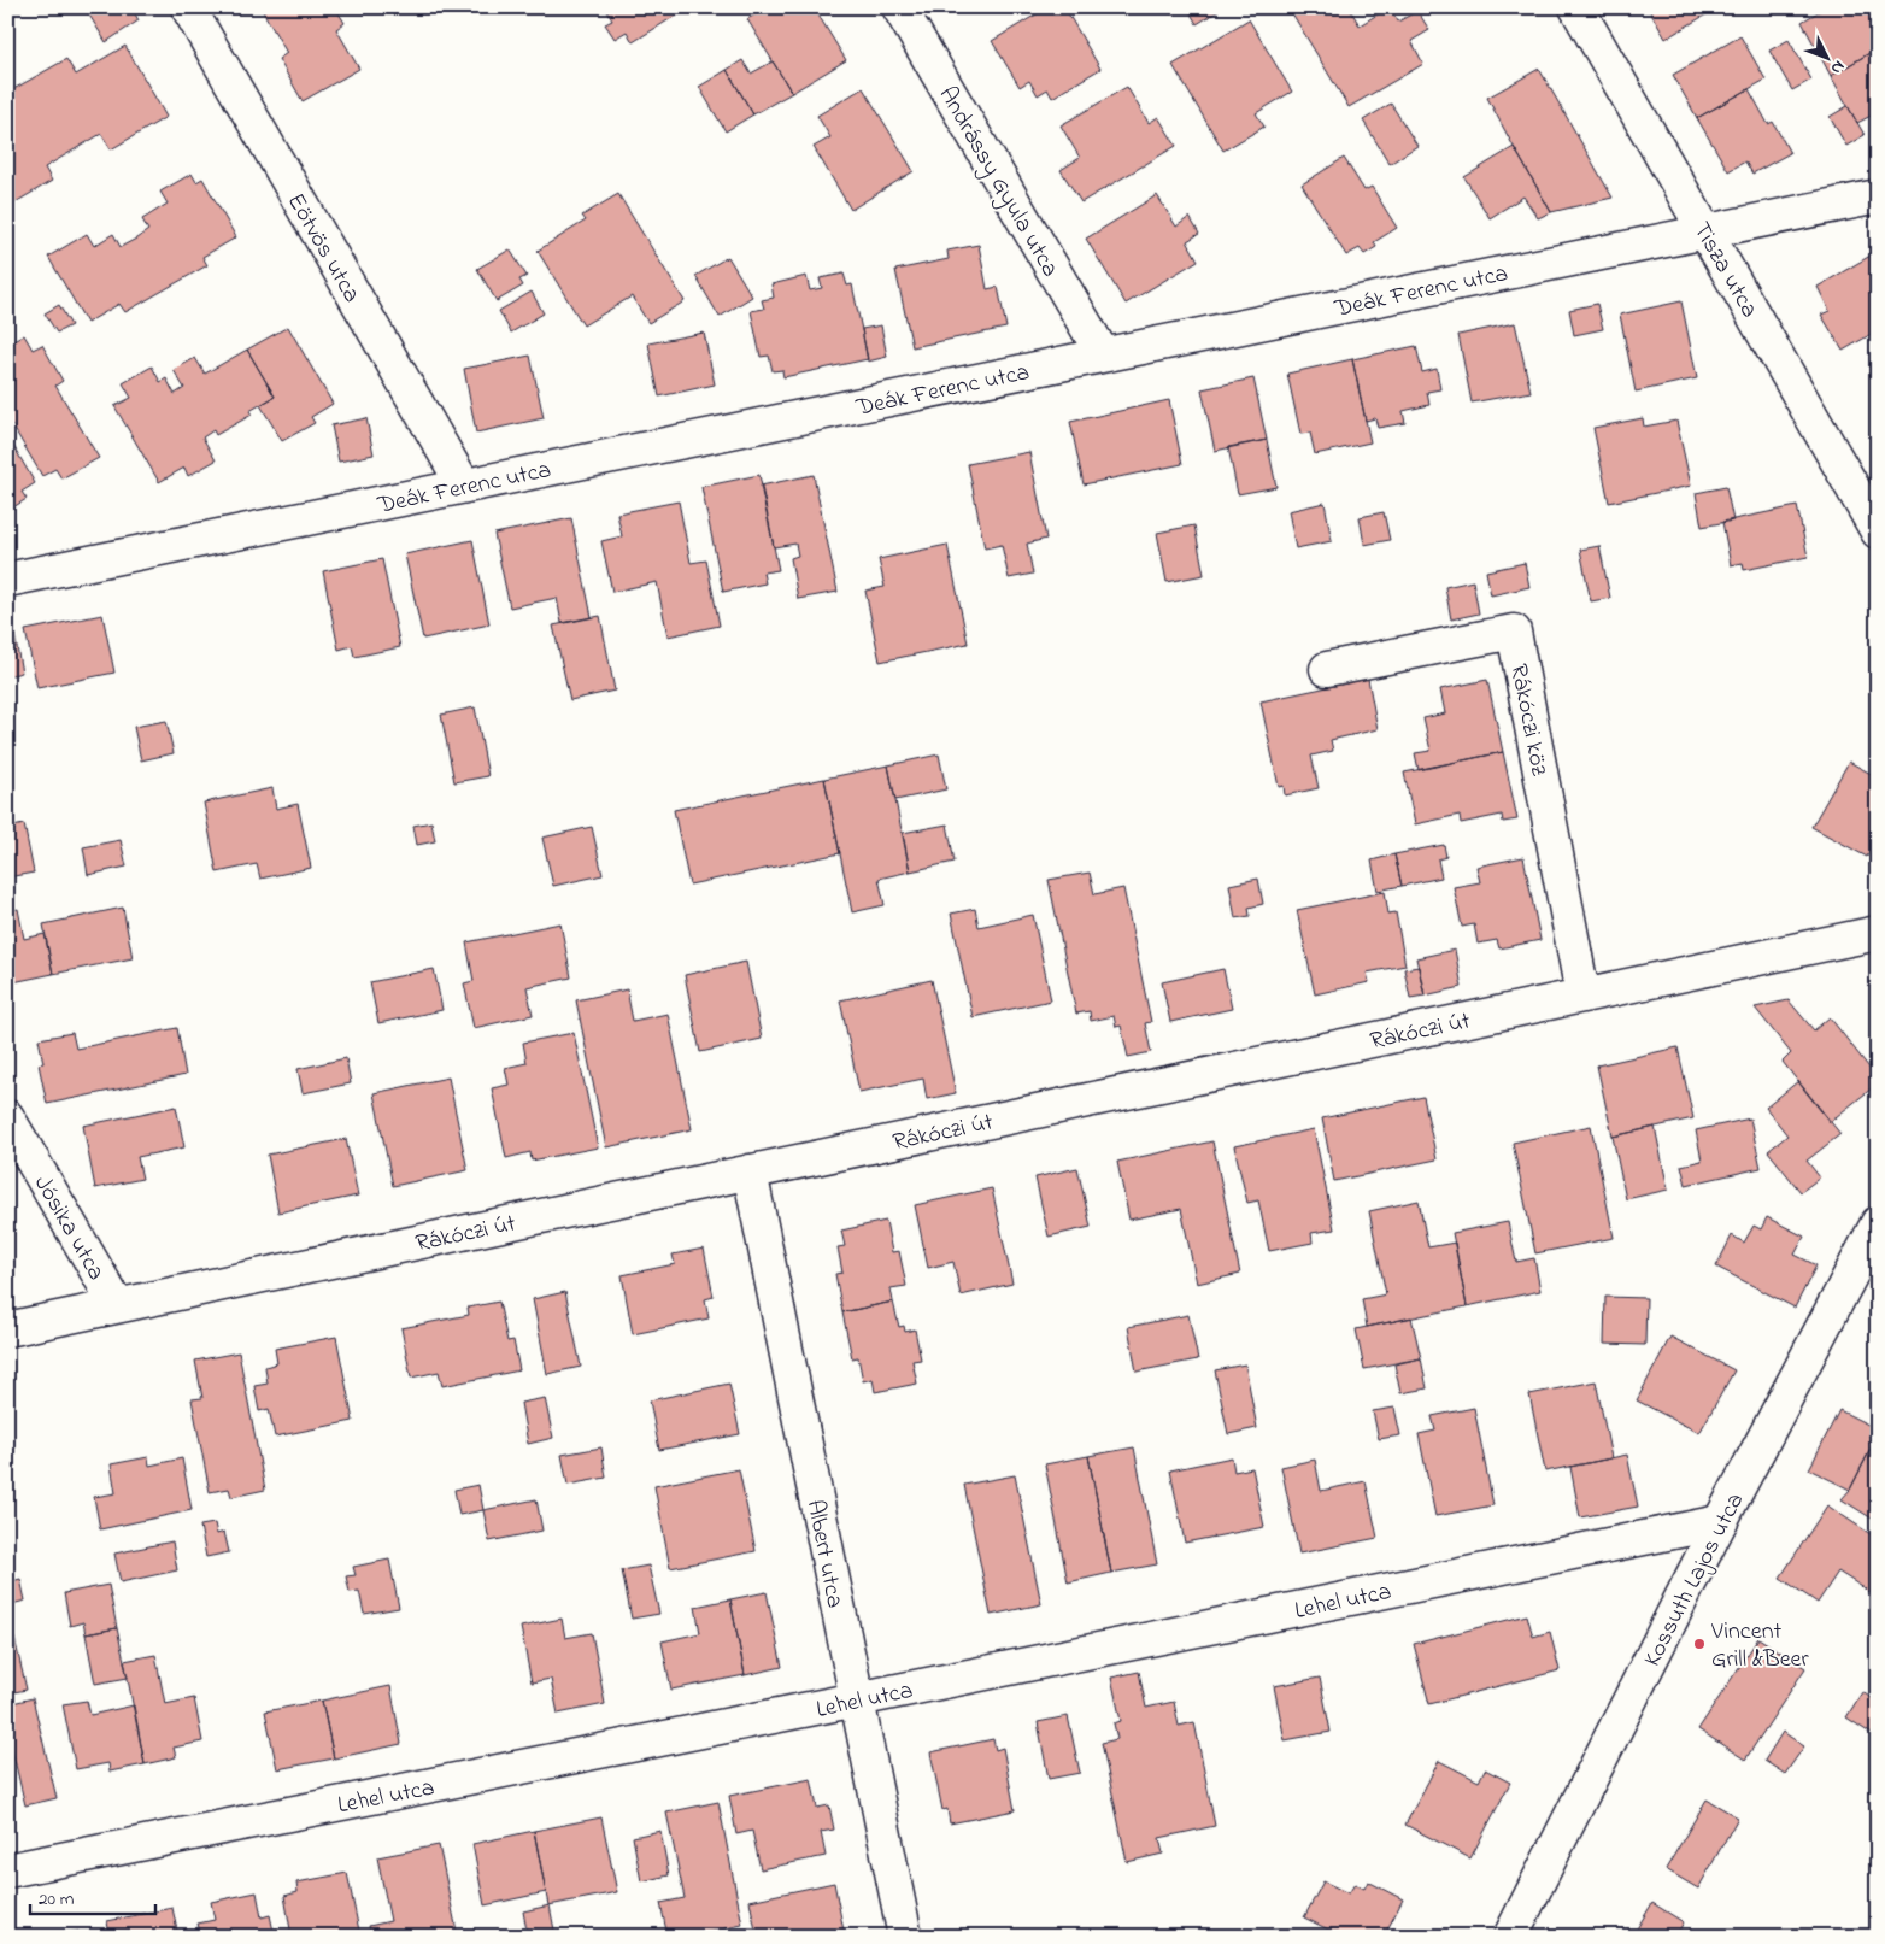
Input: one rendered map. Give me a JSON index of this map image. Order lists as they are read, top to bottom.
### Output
{
  "streets": {
    "street": [
      "Andrássy Gyula utca",
      "Eötvös utca",
      "Tisza utca",
      "Deák Ferenc utca",
      "Rákóczi köz",
      "Rákóczi út",
      "Jósika utca",
      "Albert utca",
      "Kossuth Lajos utca",
      "Lehel utca"
    ]
  },
  "crossings": [
    ["Andrássy Gyula utca", "Deák Ferenc utca"],
    ["Eötvös utca", "Deák Ferenc utca"],
    ["Tisza utca", "Deák Ferenc utca"],
    ["Rákóczi köz", "Rákóczi út"],
    ["Rákóczi út", "Jósika utca"],
    ["Rákóczi út", "Albert utca"],
    ["Albert utca", "Lehel utca"],
    ["Kossuth Lajos utca", "Lehel utca"]
  ],
  "places": ["Vincent Grill &Beer"],
  "scale_bar": "20 m",
  "north": "bottom right"
}
